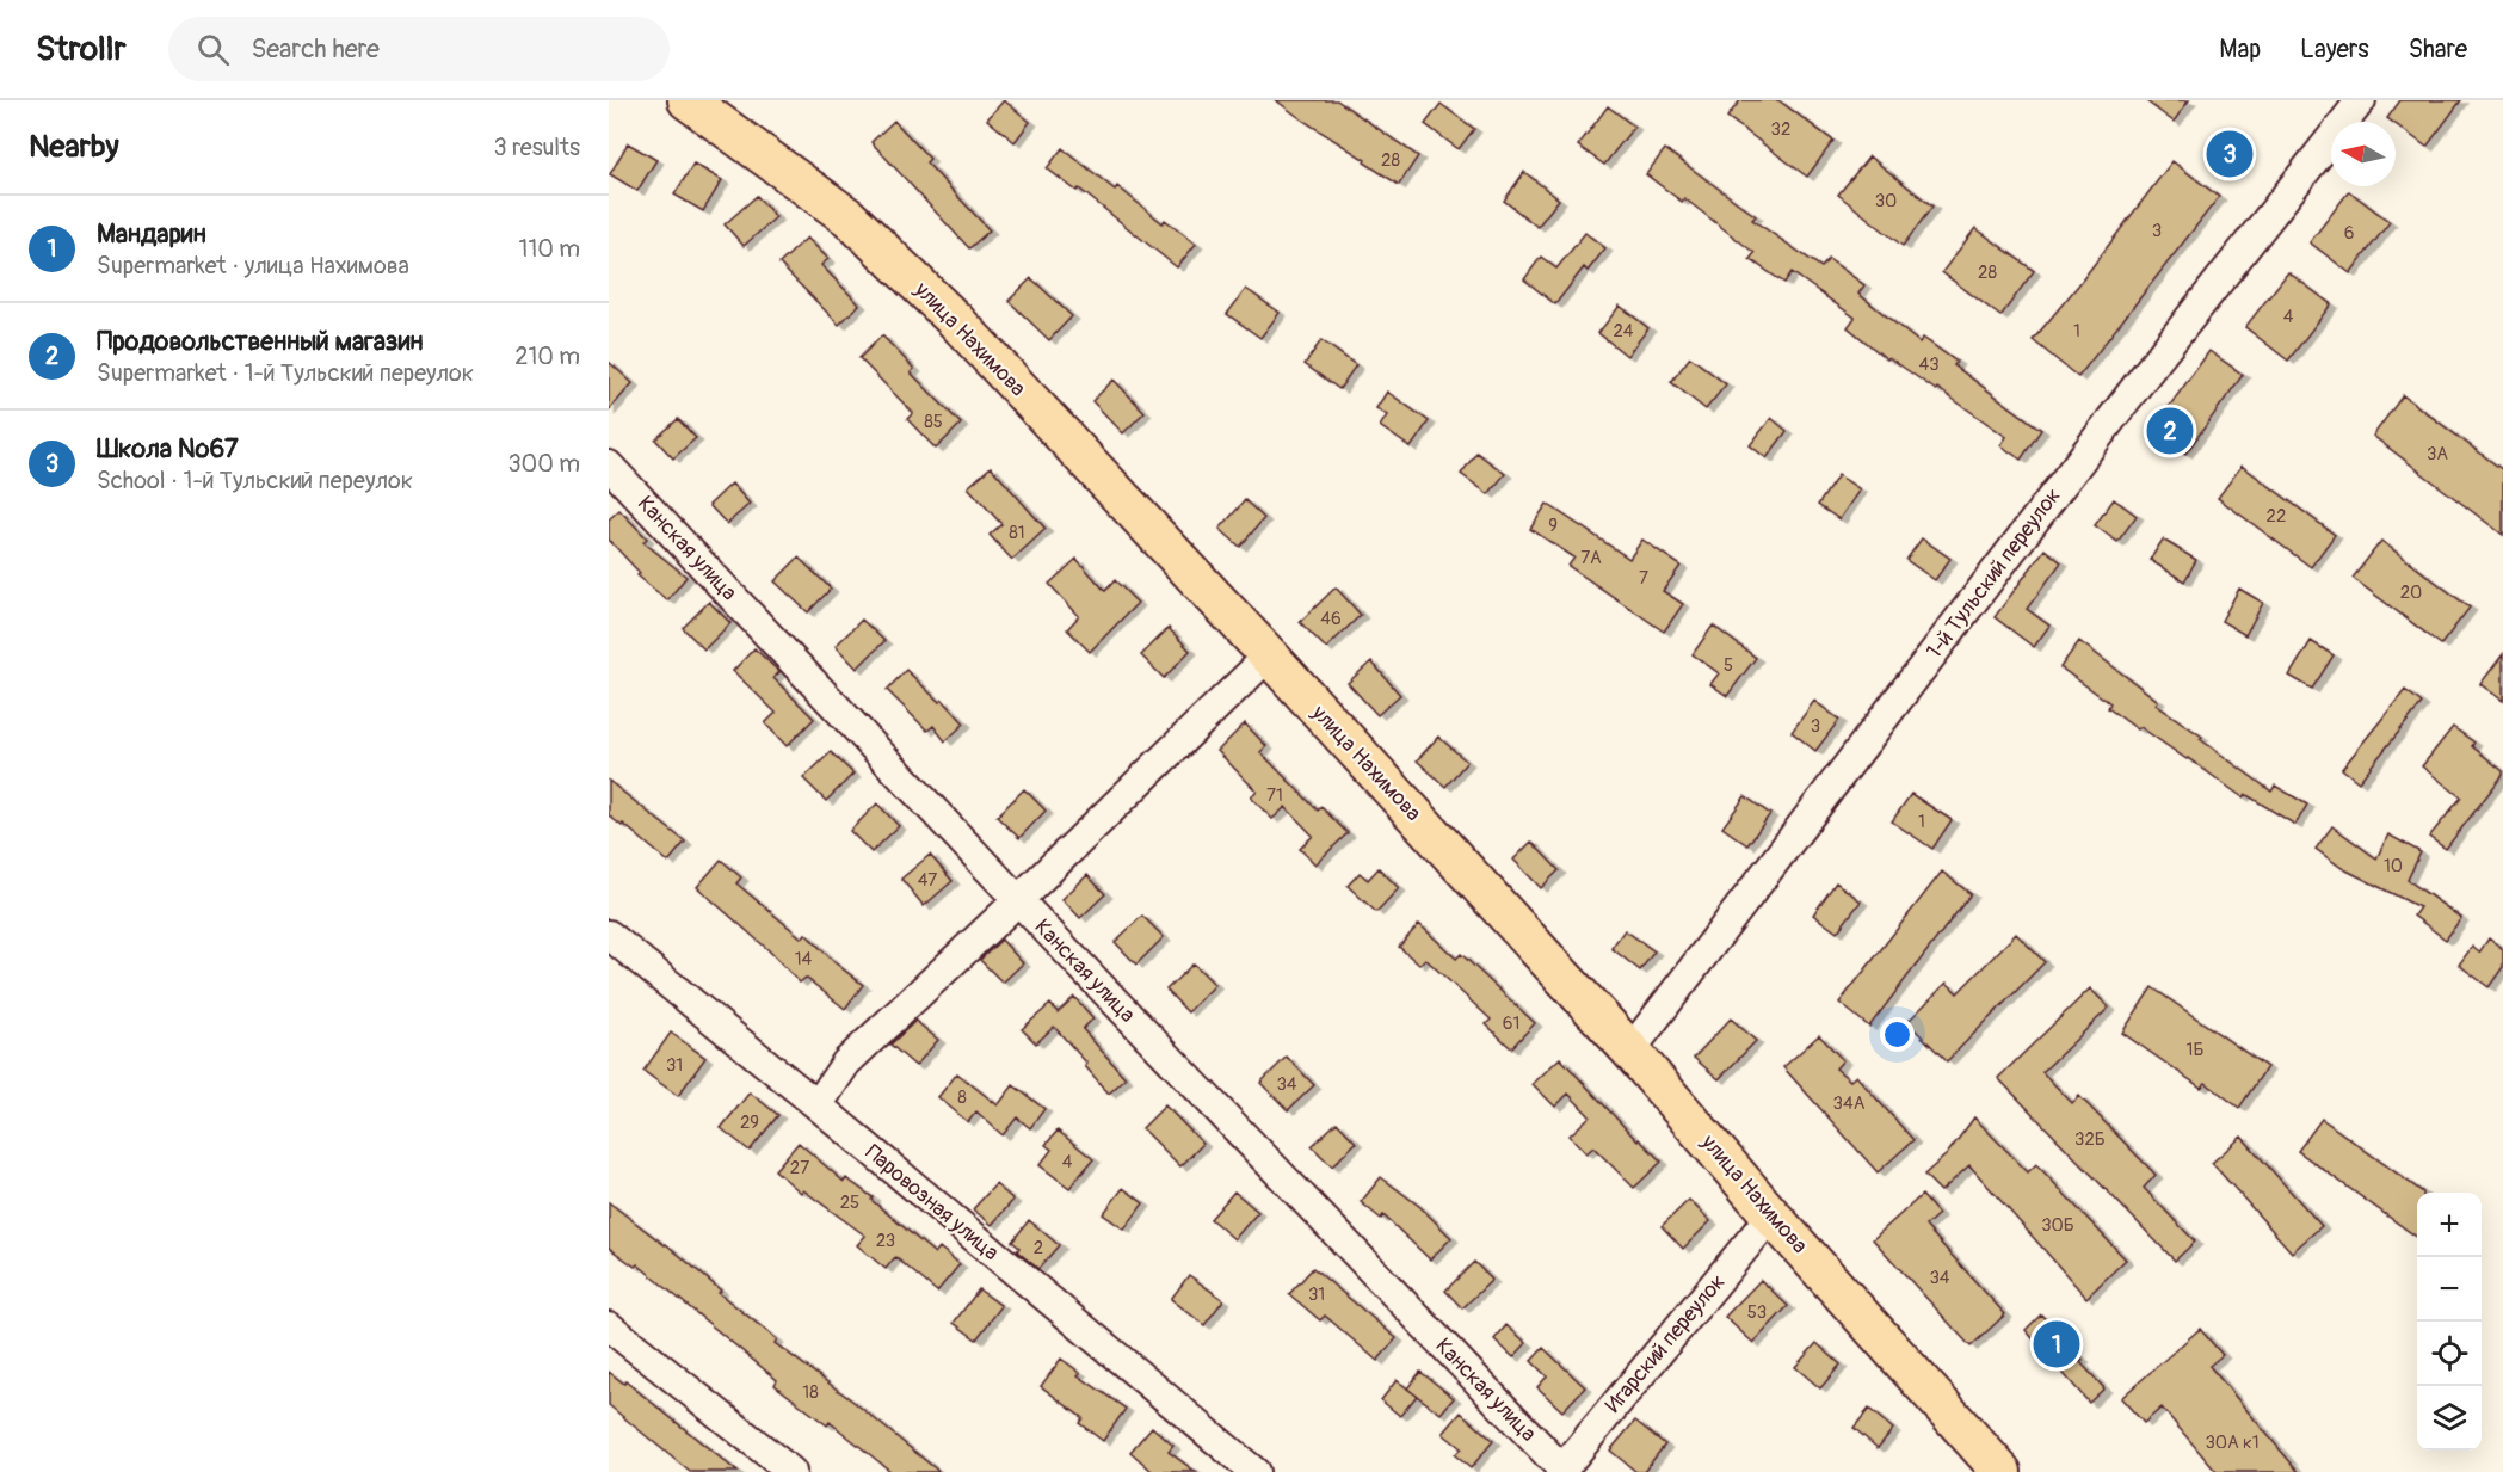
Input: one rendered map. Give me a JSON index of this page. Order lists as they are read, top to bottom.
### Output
{
  "streets": {
    "main road": ["улица Нахимова"],
    "street": [
      "Канская улица",
      "1-й Тульский переулок",
      "Паровозная улица",
      "Игарский переулок"
    ]
  },
  "crossings": [
    ["улица Нахимова", "1-й Тульский переулок"],
    ["улица Нахимова", "Игарский переулок"],
    ["Канская улица", "Игарский переулок"]
  ],
  "house_numbers": [
    "32",
    "28",
    "30",
    "3",
    "6",
    "28",
    "4",
    "24",
    "1",
    "43",
    "85",
    "3А",
    "22",
    "9",
    "81",
    "7А",
    "7",
    "20",
    "46",
    "5",
    "3",
    "71",
    "1",
    "10",
    "47",
    "14",
    "61",
    "1Б",
    "31",
    "34",
    "8",
    "34А",
    "29",
    "32Б",
    "4",
    "27",
    "25",
    "30Б",
    "23",
    "2",
    "34",
    "31",
    "53",
    "18",
    "30А к1"
  ],
  "north": "left",
  "page": {
    "header": "Strollr",
    "search": "Search here",
    "nav": ["Map", "Layers", "Share"],
    "heading": ["Nearby", "3 results"],
    "pins": ["3", "2", "1"],
    "list": [
      {
        "mark": "1",
        "name": "Мандарин",
        "note": "Supermarket · улица Нахимова",
        "value": "110 m"
      },
      {
        "mark": "2",
        "name": "Продовольственный магазин",
        "note": "Supermarket · 1-й Тульский переулок",
        "value": "210 m"
      },
      {
        "mark": "3",
        "name": "Школа №67",
        "note": "School · 1-й Тульский переулок",
        "value": "300 m"
      }
    ],
    "map_buttons": ["+", "−"]
  }
}
